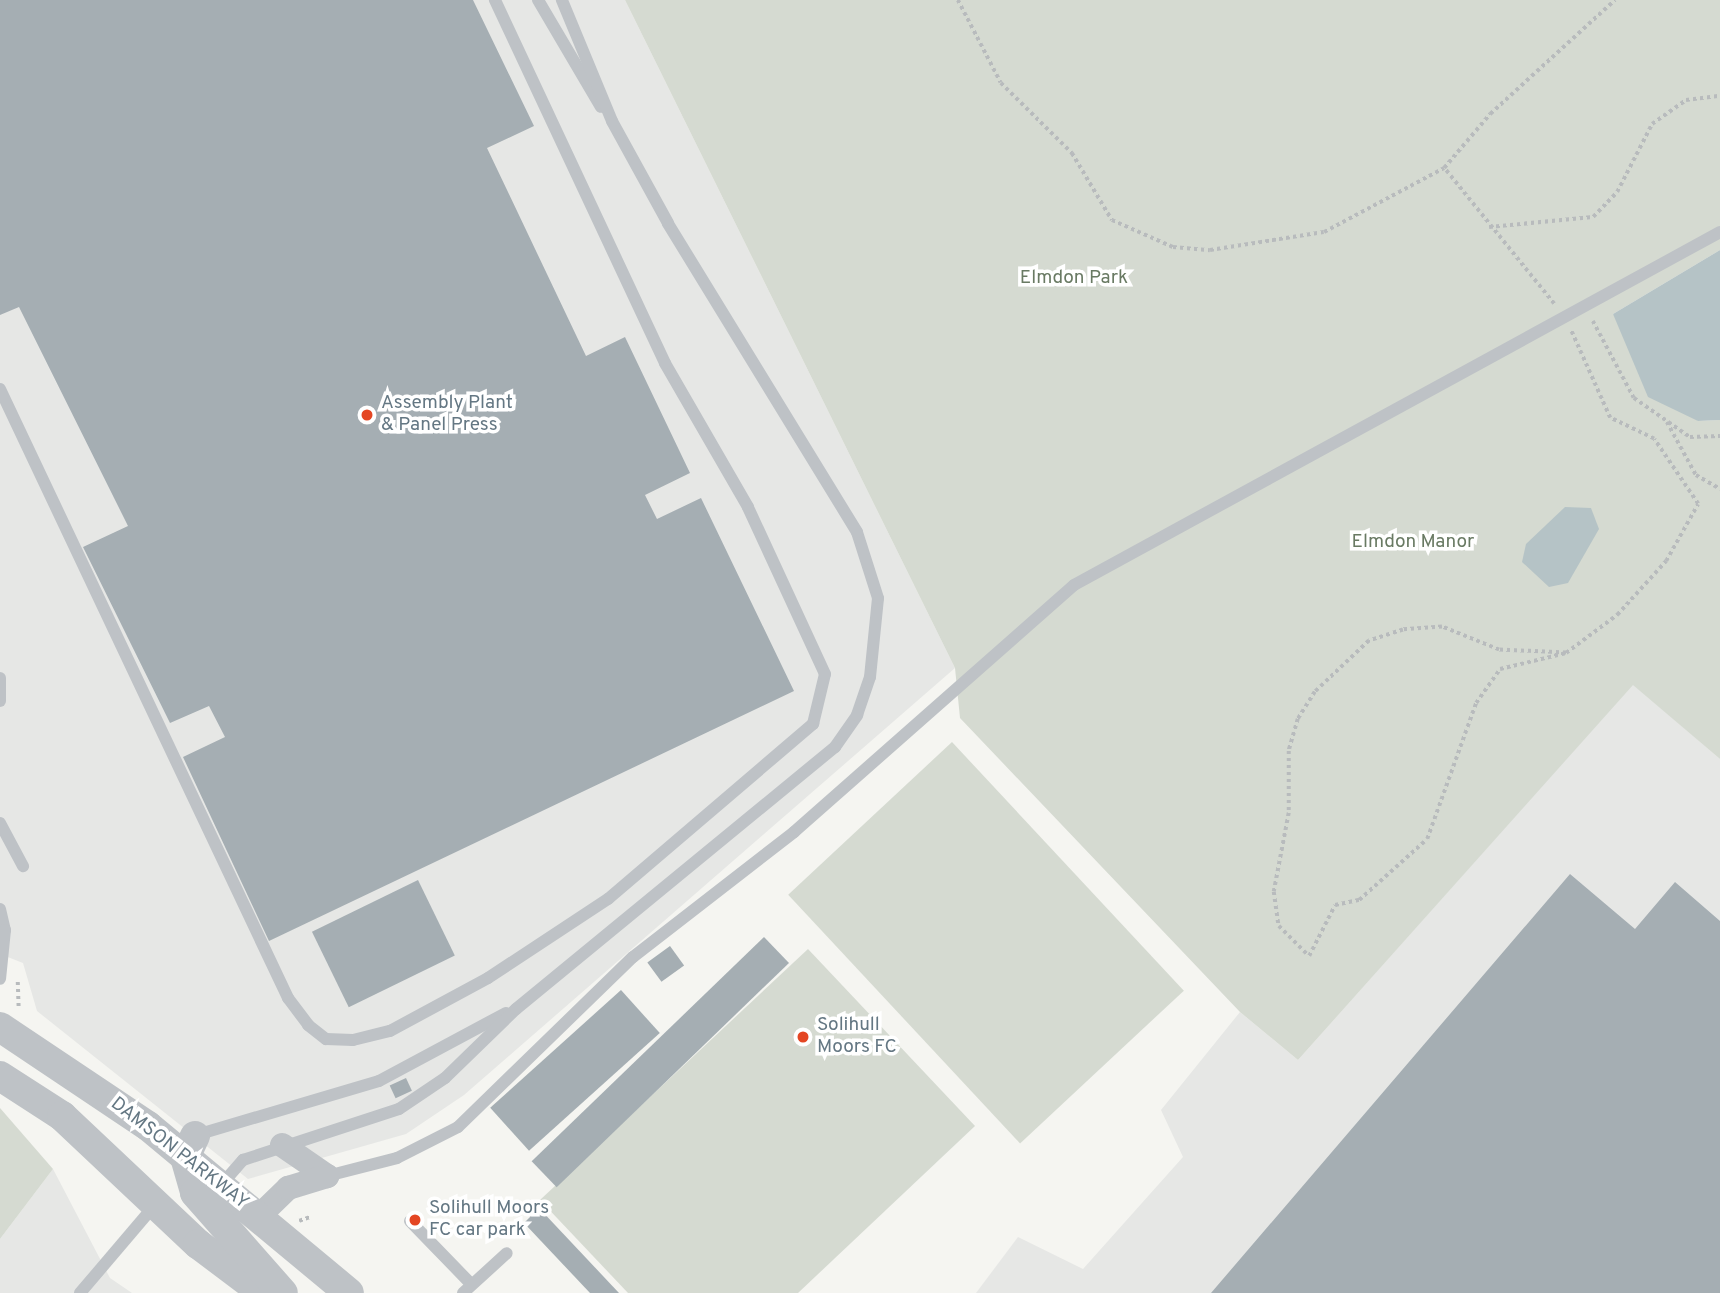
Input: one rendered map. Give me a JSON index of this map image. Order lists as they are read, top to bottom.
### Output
{
  "streets": {
    "street": ["DAMSON PARKWAY"]
  },
  "parks": ["Elmdon Park", "Elmdon Manor"],
  "places": ["Assembly Plant & Panel Press", "Solihull Moors FC", "Solihull Moors FC car park"]
}
